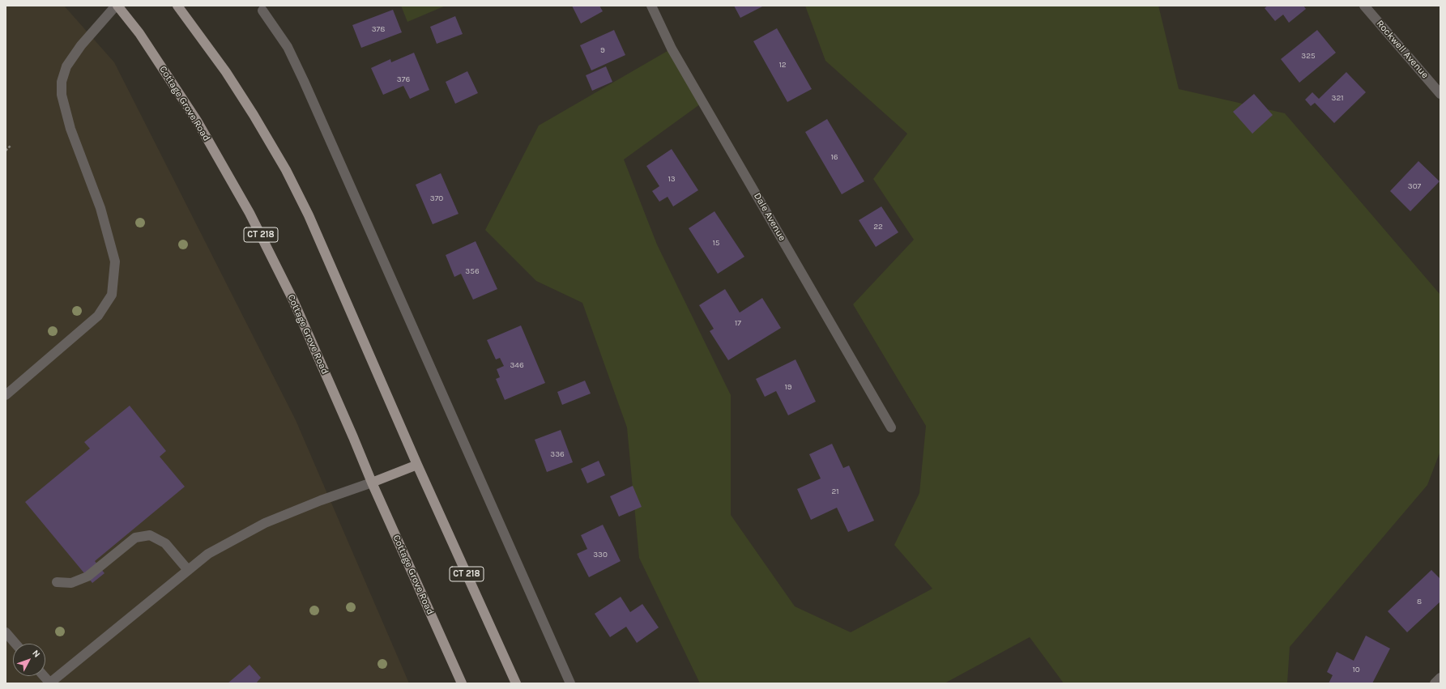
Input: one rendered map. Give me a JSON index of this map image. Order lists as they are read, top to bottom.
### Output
{
  "streets": {
    "main road": ["Cottage Grove Road", "CT 218"],
    "street": ["Rockwell Avenue", "Dale Avenue"]
  },
  "house_numbers": [
    "378",
    "9",
    "325",
    "12",
    "376",
    "321",
    "16",
    "13",
    "307",
    "370",
    "22",
    "15",
    "356",
    "17",
    "346",
    "19",
    "336",
    "21",
    "330",
    "8",
    "10"
  ],
  "north": "top right"
}
